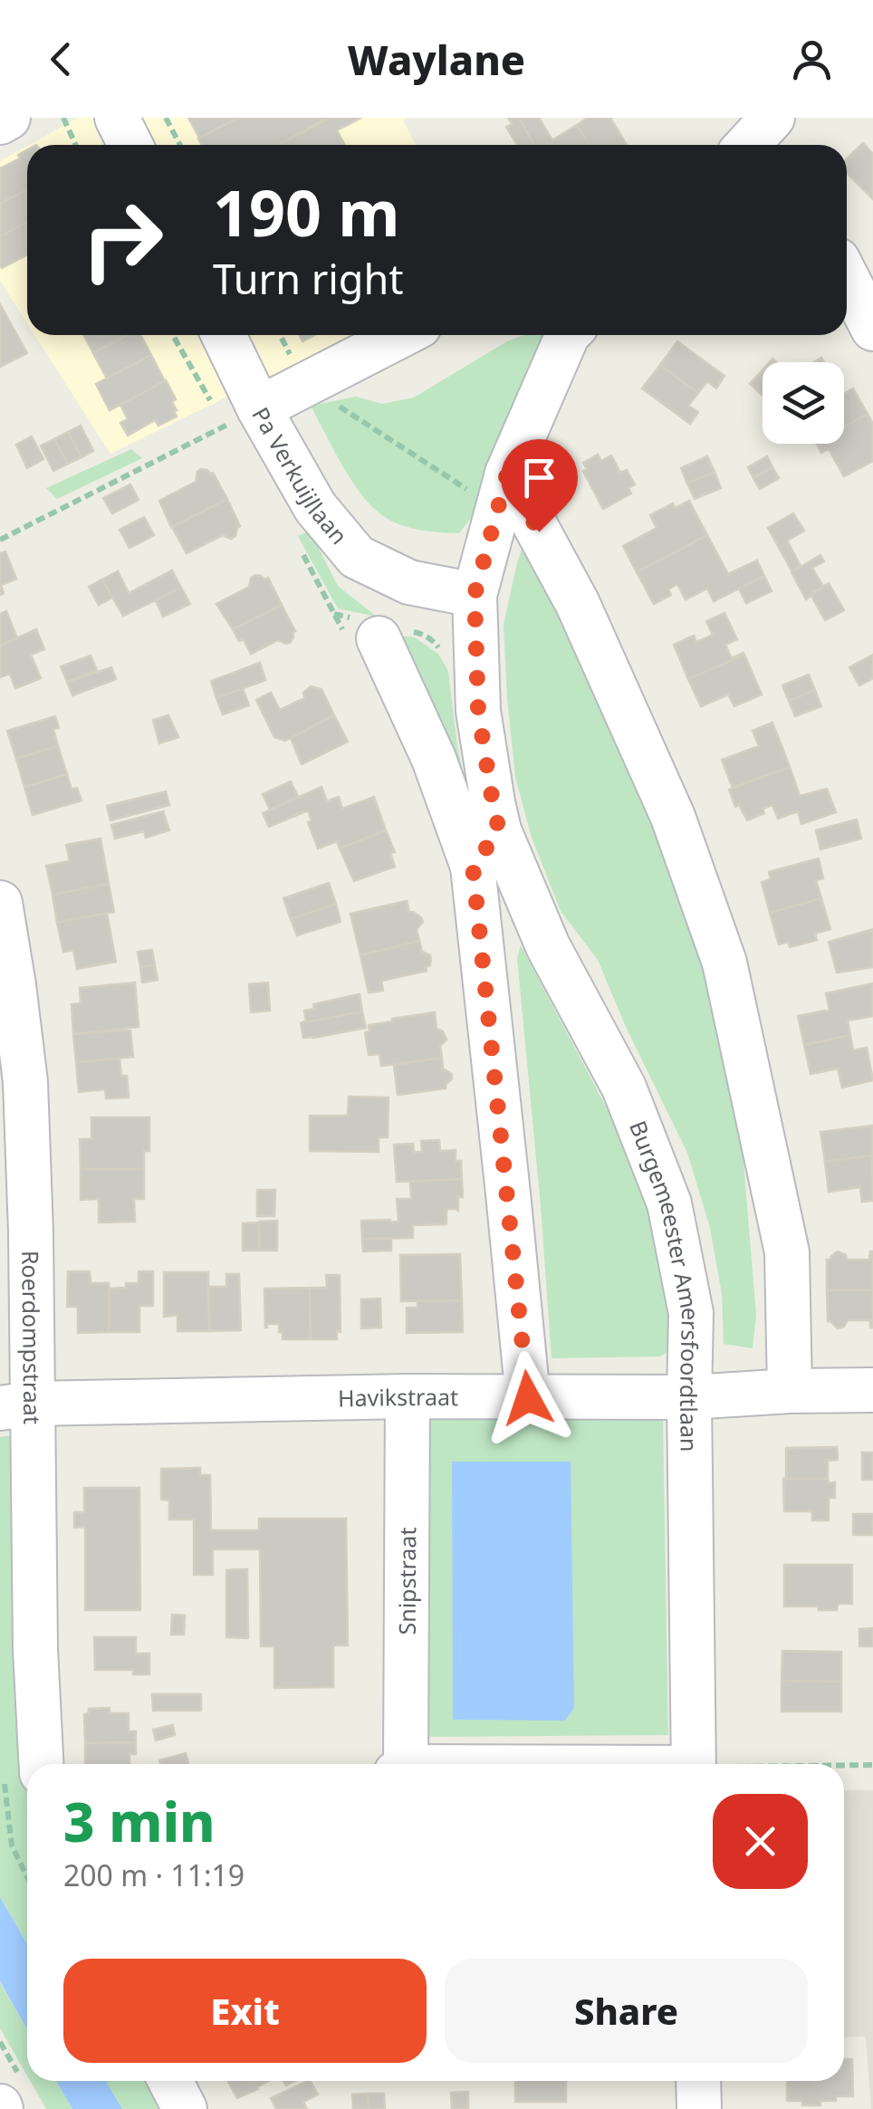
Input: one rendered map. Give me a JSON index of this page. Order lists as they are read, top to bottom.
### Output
{
  "streets": {
    "street": [
      "Pa Verkuijllaan",
      "Burgemeester Amersfoordtlaan",
      "Roerdompstraat",
      "Havikstraat",
      "Snipstraat"
    ]
  },
  "crossings": [
    ["Pa Verkuijllaan", "Burgemeester Amersfoordtlaan"],
    ["Burgemeester Amersfoordtlaan", "Havikstraat"],
    ["Roerdompstraat", "Havikstraat"],
    ["Havikstraat", "Snipstraat"]
  ],
  "page": {
    "header": "Waylane",
    "turn": ["190 m", "Turn right"],
    "heading": ["3 min", "200 m · 11:19"],
    "buttons": ["Exit", "Share"]
  }
}
